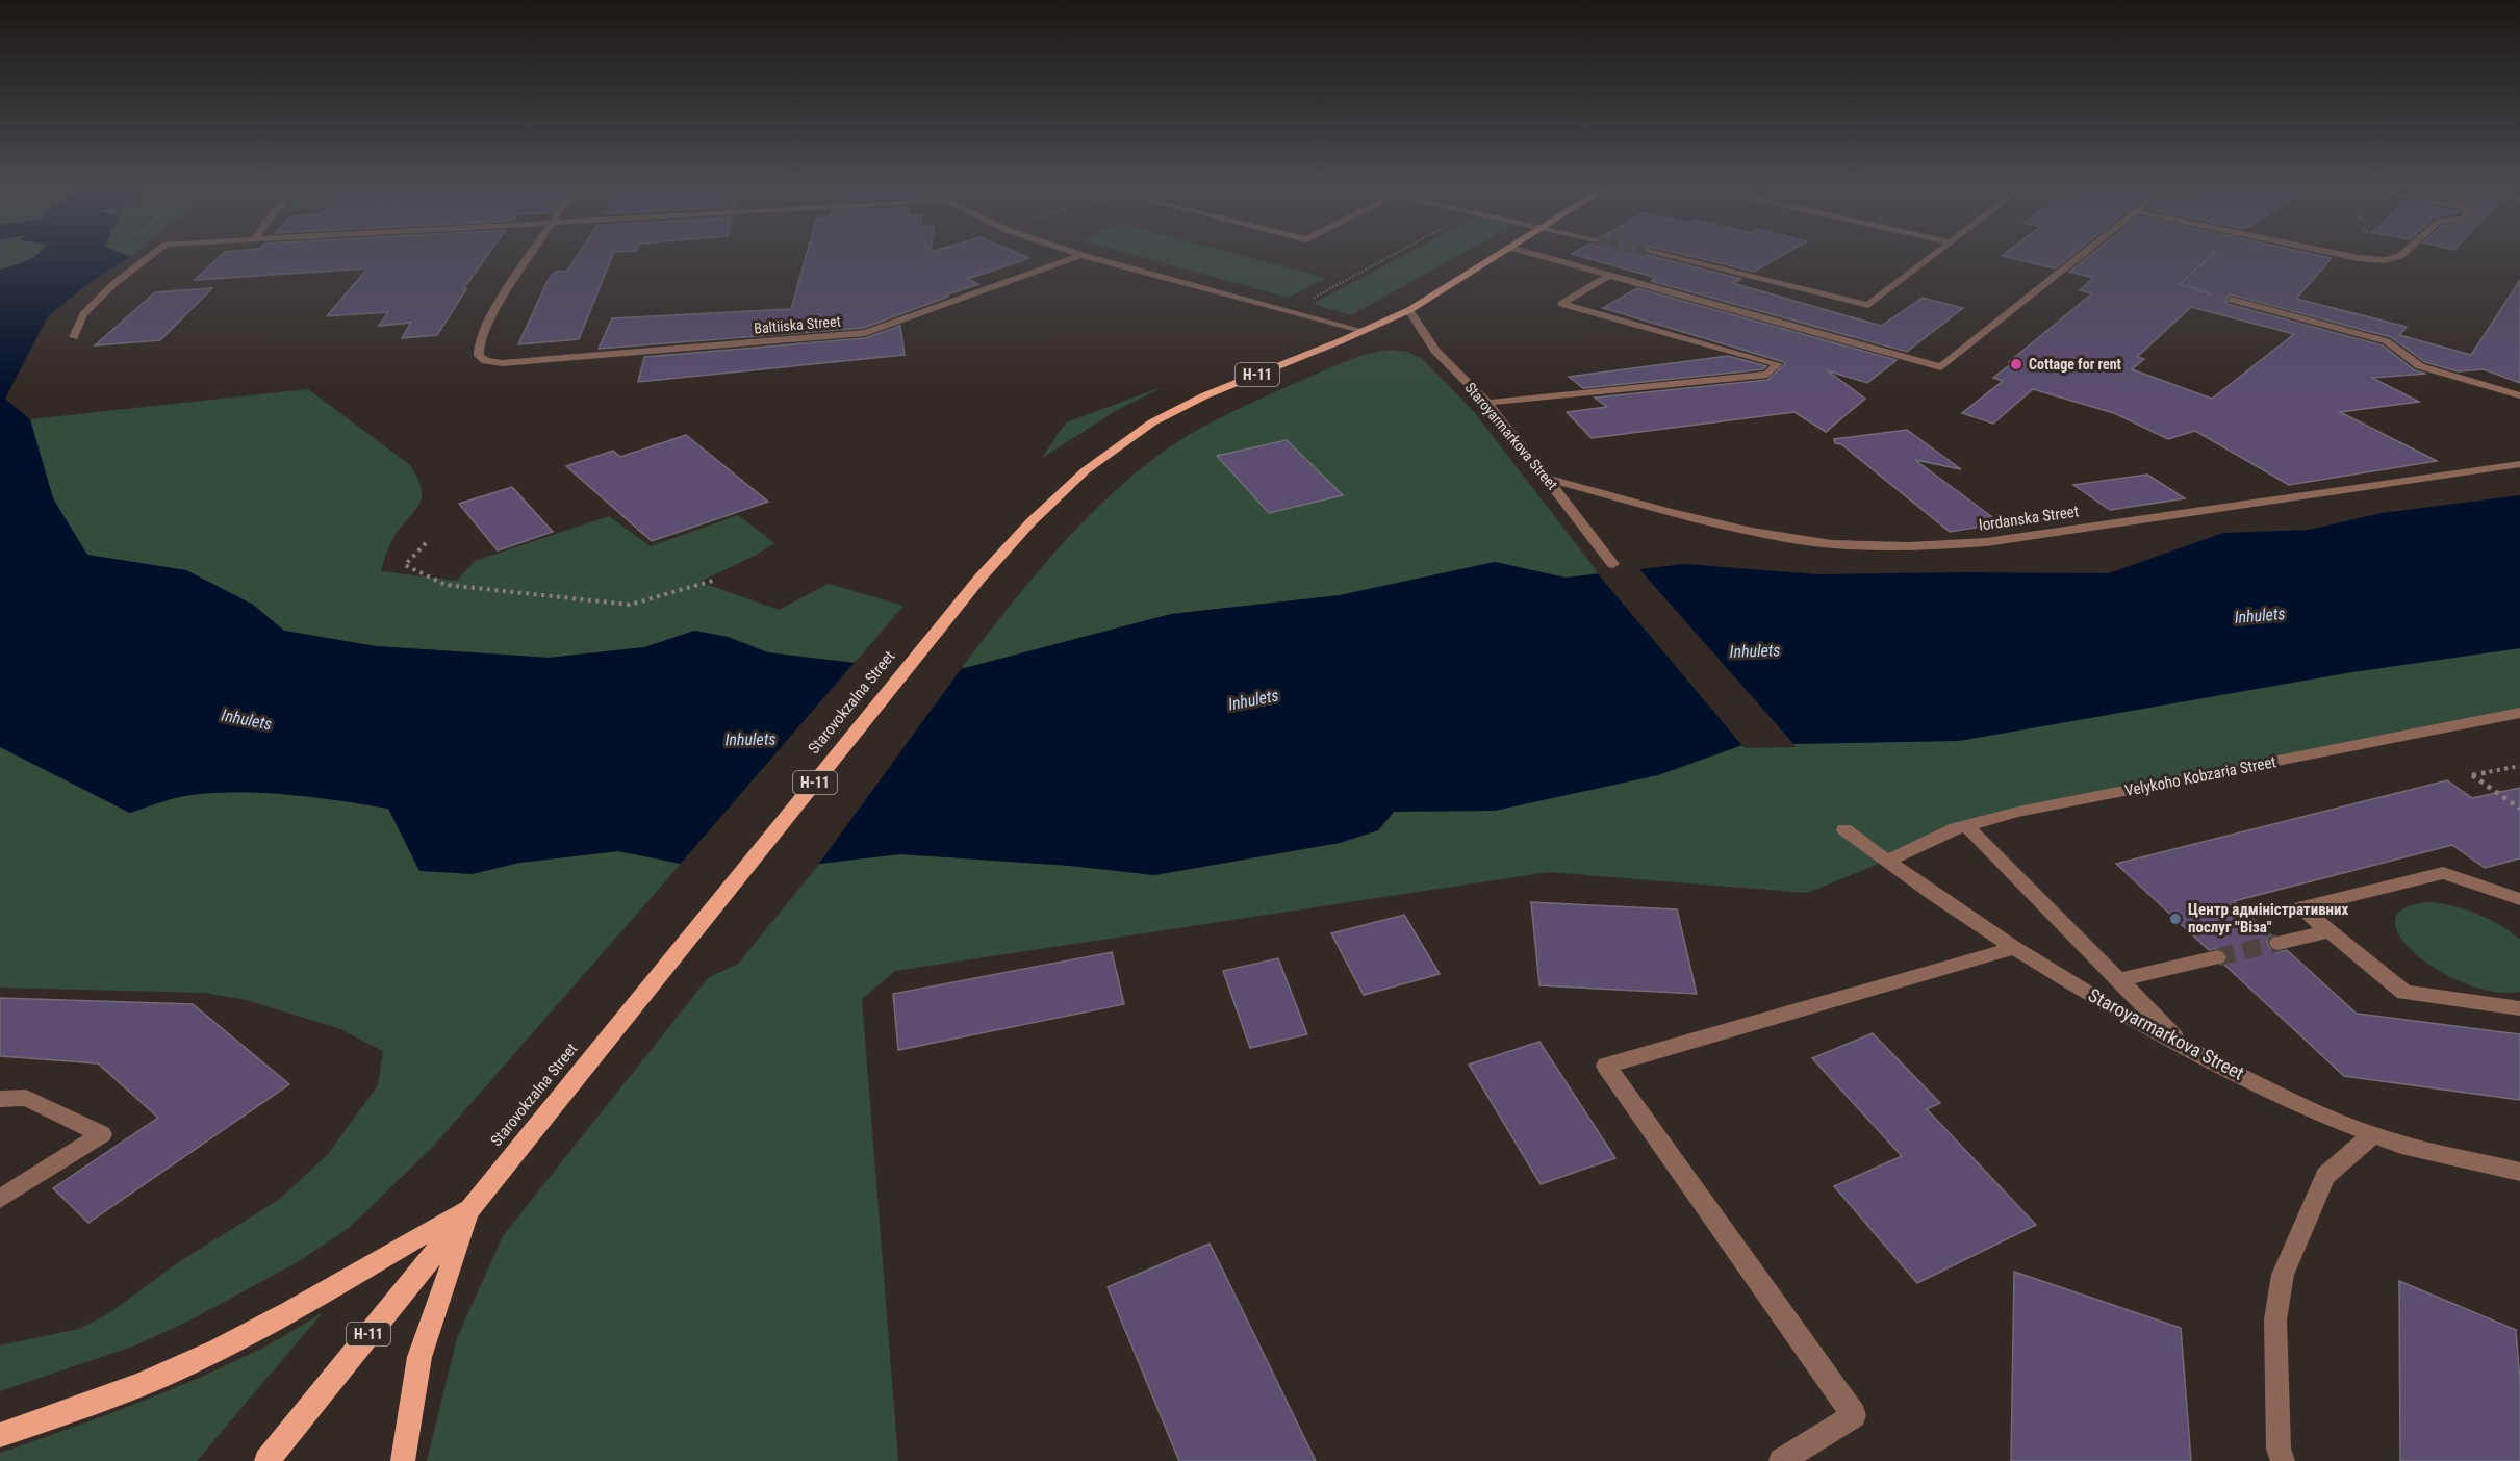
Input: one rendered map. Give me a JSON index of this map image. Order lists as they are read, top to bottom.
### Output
{
  "streets": {
    "main road": ["Н-11", "Starovokzalna Street"],
    "street": [
      "Baltiiska Street",
      "Staroyarmarkova Street",
      "Iordanska Street",
      "Velykoho Kobzaria Street"
    ]
  },
  "crossings": [
    ["Staroyarmarkova Street", "Iordanska Street"],
    ["Staroyarmarkova Street", "Starovokzalna Street"],
    ["Staroyarmarkova Street", "Velykoho Kobzaria Street"]
  ],
  "water": ["Inhulets"],
  "places": ["Cottage for rent", "Центр адміністративних послуг \"Віза\""]
}
